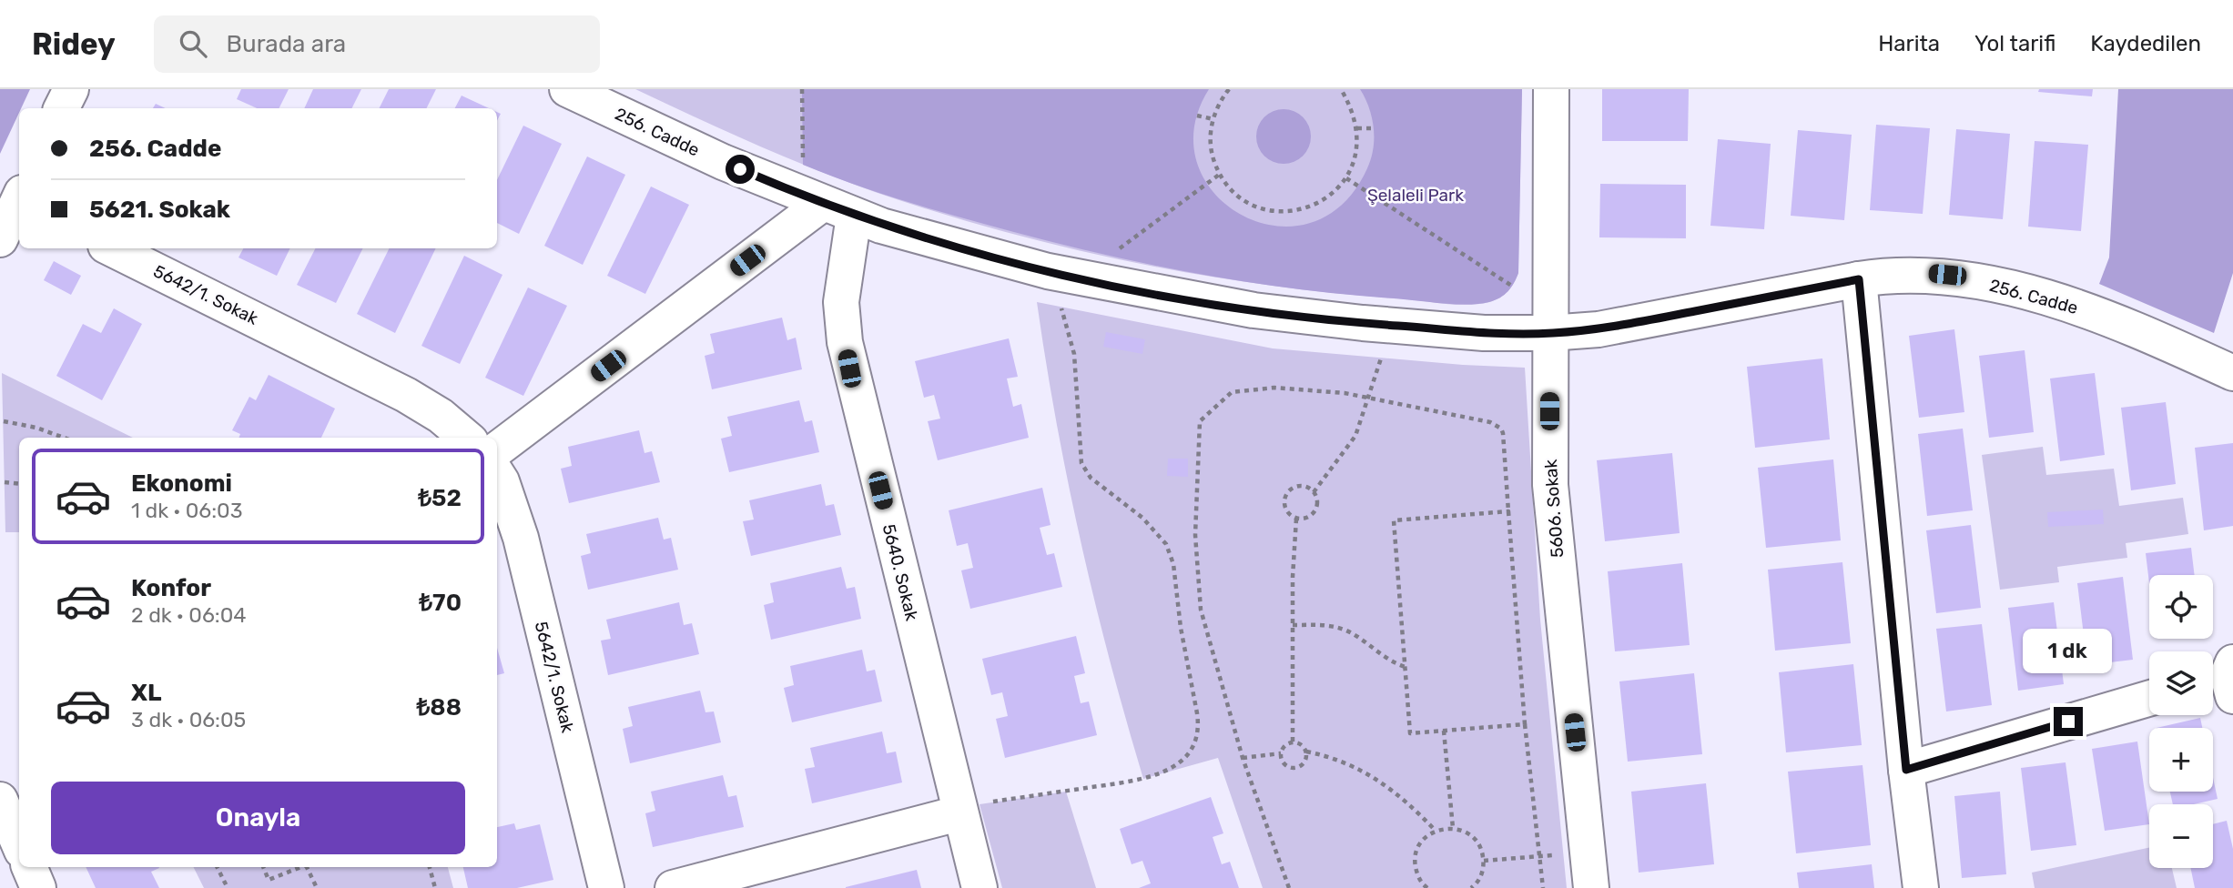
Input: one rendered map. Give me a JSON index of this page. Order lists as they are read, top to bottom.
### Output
{
  "streets": {
    "street": [
      "256. Cadde",
      "5642/1. Sokak",
      "5606. Sokak",
      "5640. Sokak"
    ]
  },
  "crossings": [
    ["256. Cadde", "5606. Sokak"],
    ["256. Cadde", "5640. Sokak"]
  ],
  "parks": ["Şelaleli Park"],
  "page": {
    "header": "Ridey",
    "search": "Burada ara",
    "nav": ["Harita", "Yol tarifi", "Kaydedilen"],
    "banner": ["256. Cadde", "5621. Sokak"],
    "list": [
      {
        "name": "Ekonomi",
        "note": "1 dk · 06:03",
        "value": "₺52"
      },
      {
        "name": "Konfor",
        "note": "2 dk · 06:04",
        "value": "₺70"
      },
      {
        "name": "XL",
        "note": "3 dk · 06:05",
        "value": "₺88"
      }
    ],
    "map_buttons": ["+", "−"],
    "bubble": "1 dk",
    "buttons": "Onayla"
  }
}
